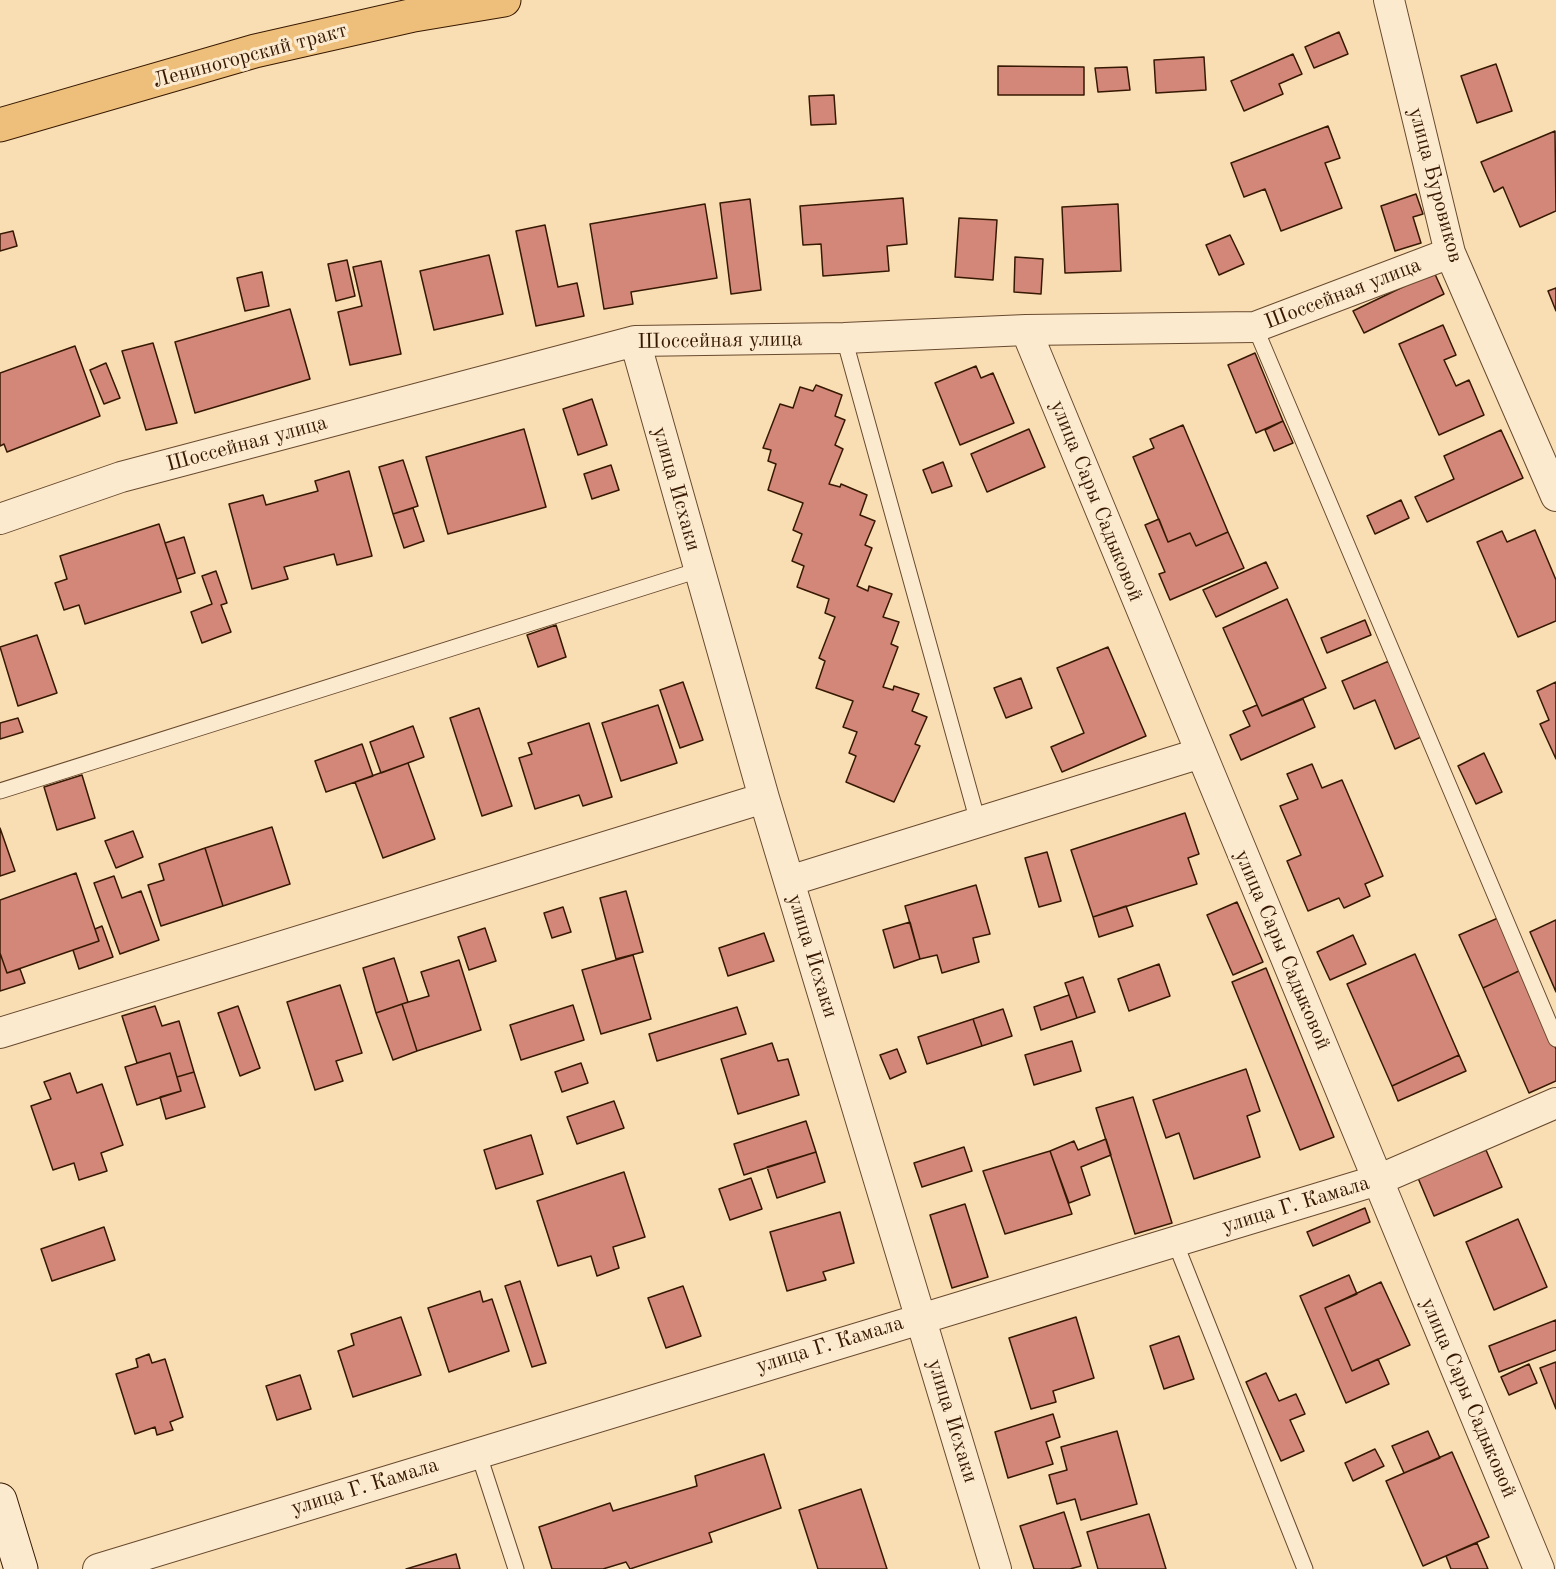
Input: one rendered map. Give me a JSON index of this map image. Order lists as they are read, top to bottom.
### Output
{
  "streets": {
    "main road": ["Лениногорский тракт"],
    "street": [
      "улица Буровиков",
      "Шоссейная улица",
      "улица Исхаки",
      "улица Сары Садыковой",
      "улица Г. Камала"
    ]
  },
  "crossings": [
    ["улица Буровиков", "Шоссейная улица"],
    ["Шоссейная улица", "улица Исхаки"],
    ["Шоссейная улица", "улица Сары Садыковой"],
    ["улица Исхаки", "улица Г. Камала"],
    ["улица Сары Садыковой", "улица Г. Камала"]
  ]
}
